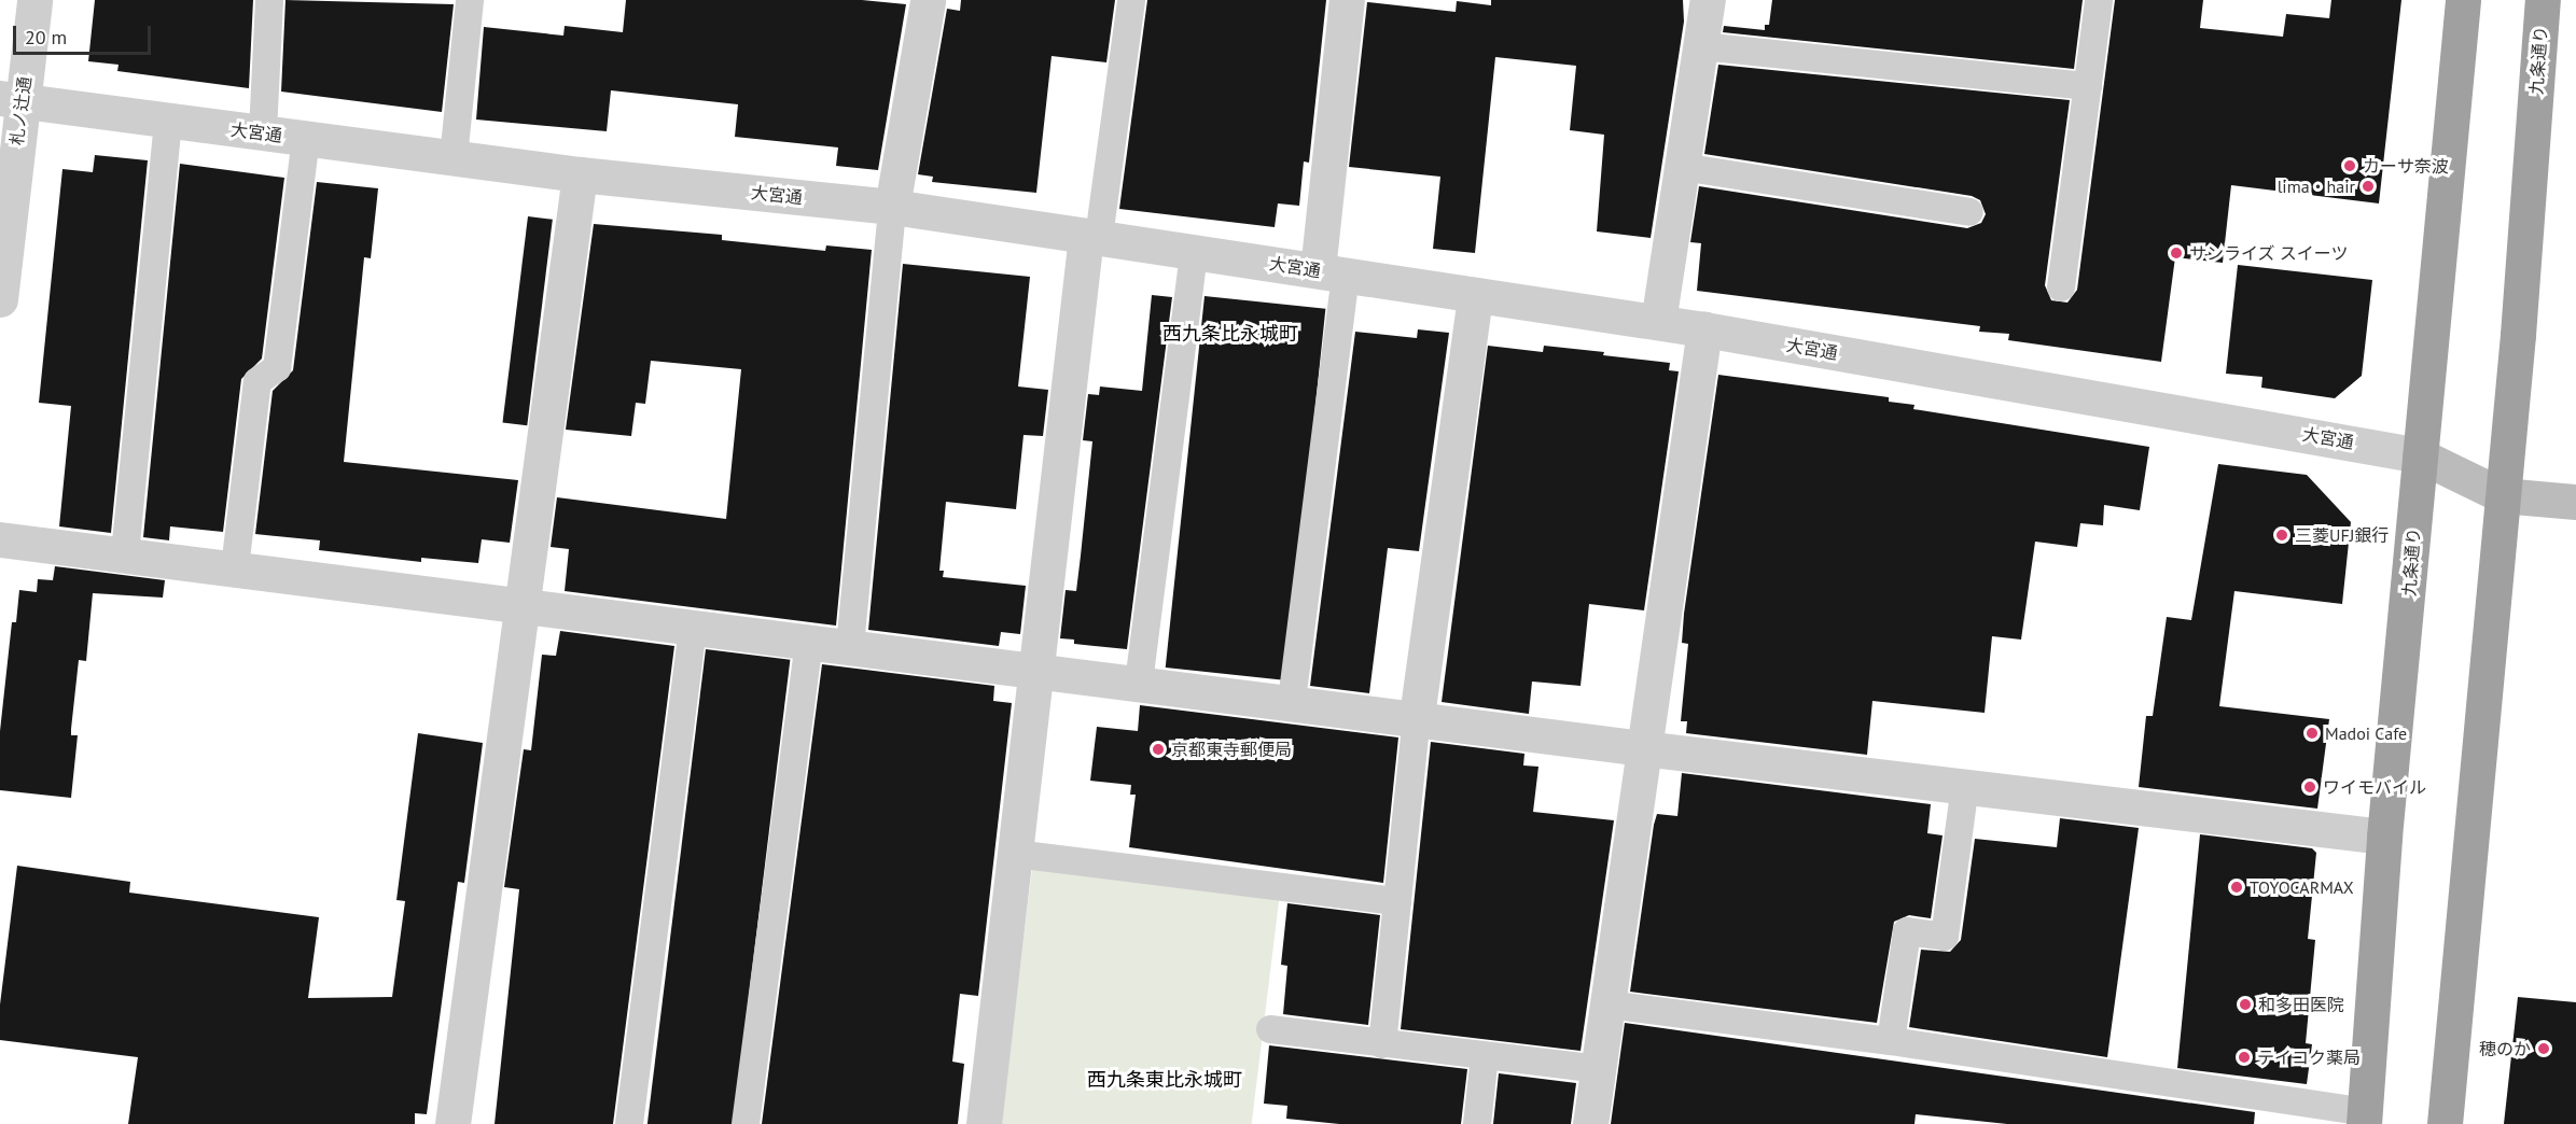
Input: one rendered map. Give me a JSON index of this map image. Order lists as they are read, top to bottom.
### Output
{
  "streets": {
    "highway": ["九条通り"],
    "main road": ["大宮通"],
    "street": ["札ノ辻通"]
  },
  "crossings": [
    ["九条通り", "大宮通"],
    ["札ノ辻通", "大宮通"]
  ],
  "districts": ["西九条比永城町", "西九条東比永城町"],
  "places": [
    "カーサ奈波",
    "lima・hair",
    "サンライズ スイーツ",
    "三菱UFJ銀行",
    "Madoi Cafe",
    "京都東寺郵便局",
    "ワイモバイル",
    "TOYOCARMAX",
    "和多田医院",
    "穂のか",
    "テイコク薬局"
  ],
  "scale_bar": "20 m"
}
